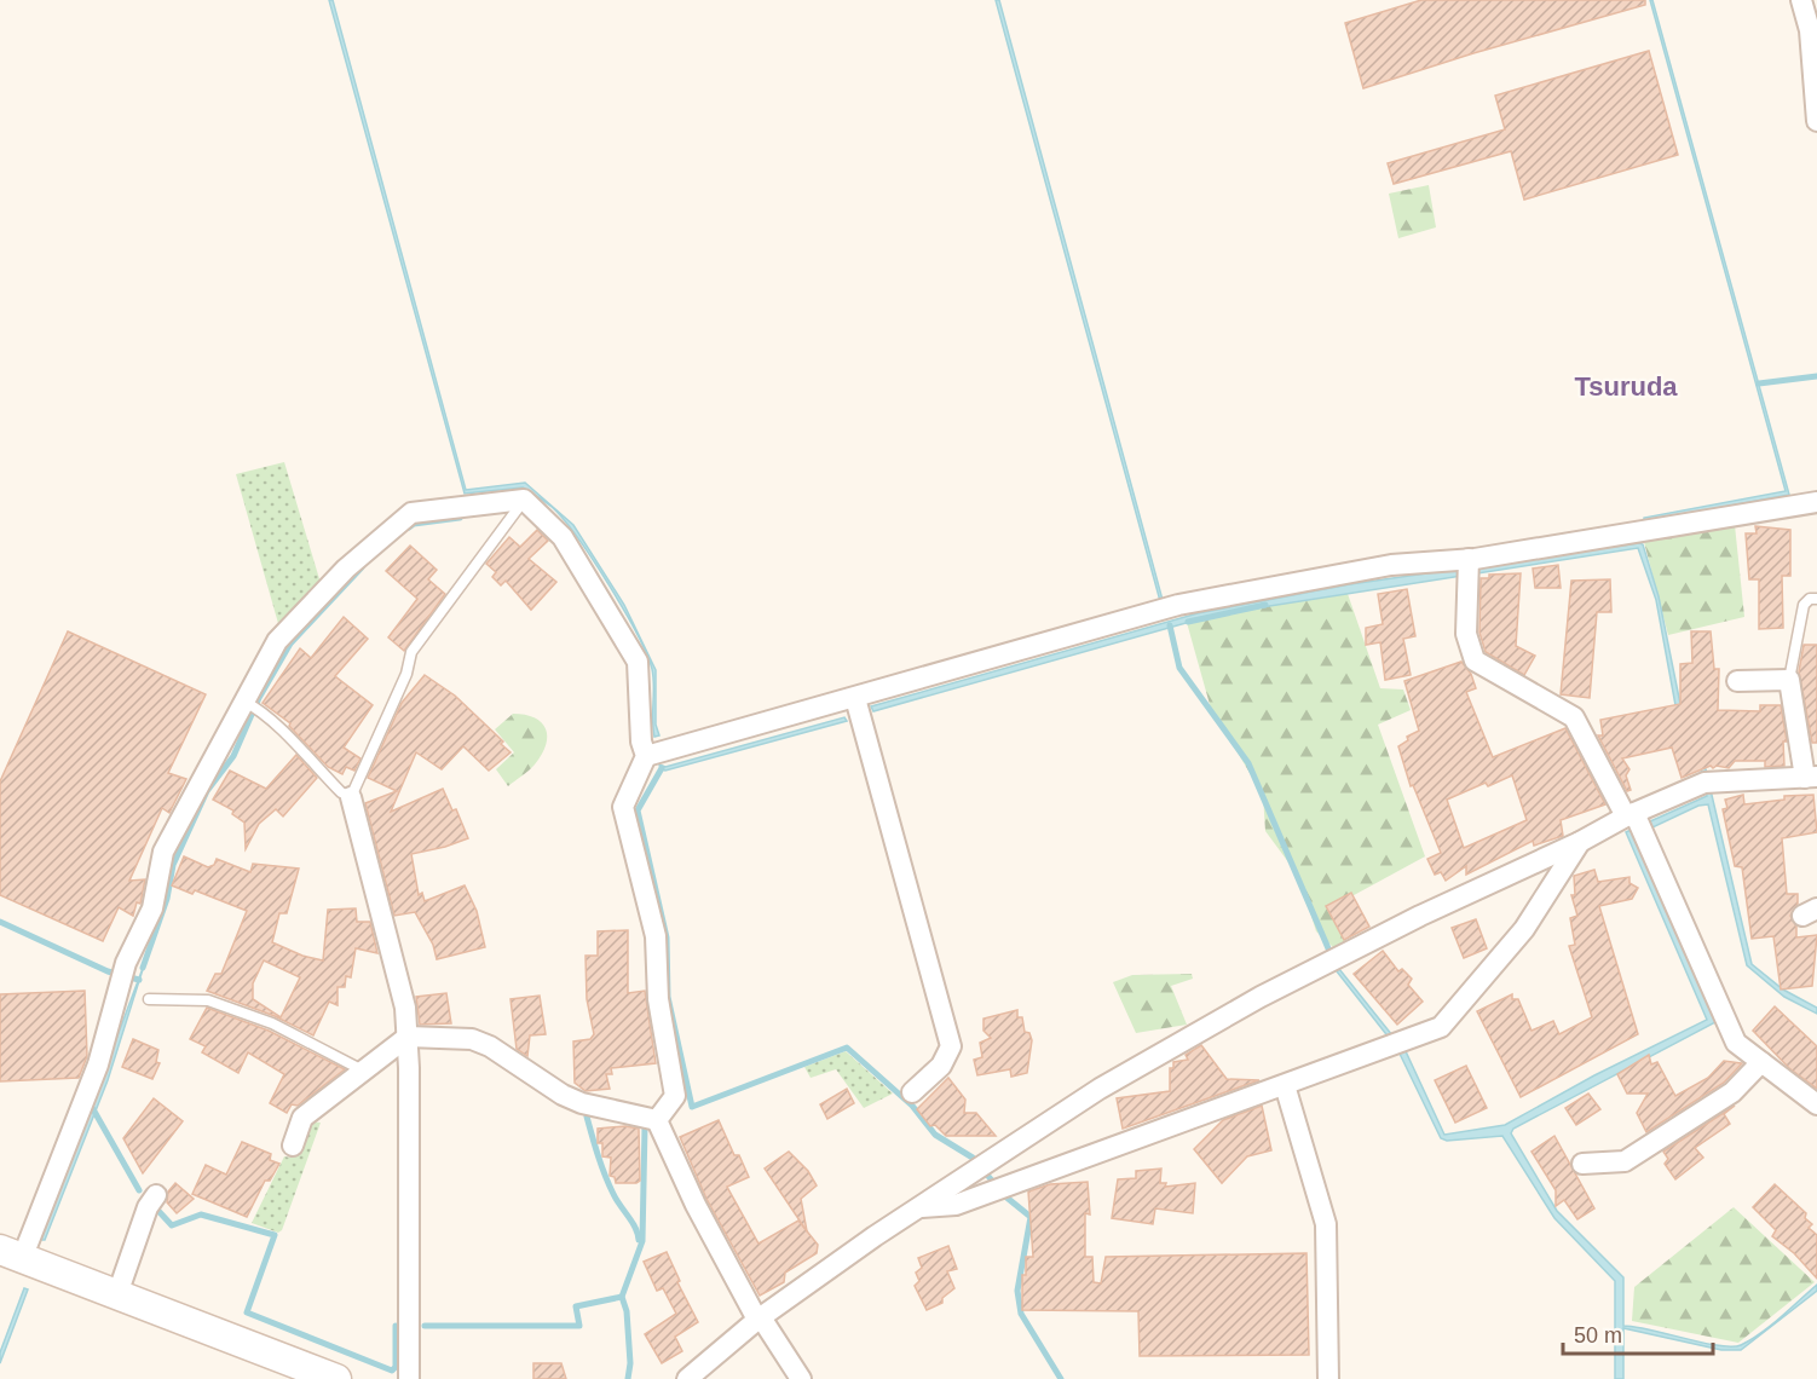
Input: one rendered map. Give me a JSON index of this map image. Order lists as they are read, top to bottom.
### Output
{
  "districts": ["Tsuruda"],
  "scale_bar": "50 m"
}
